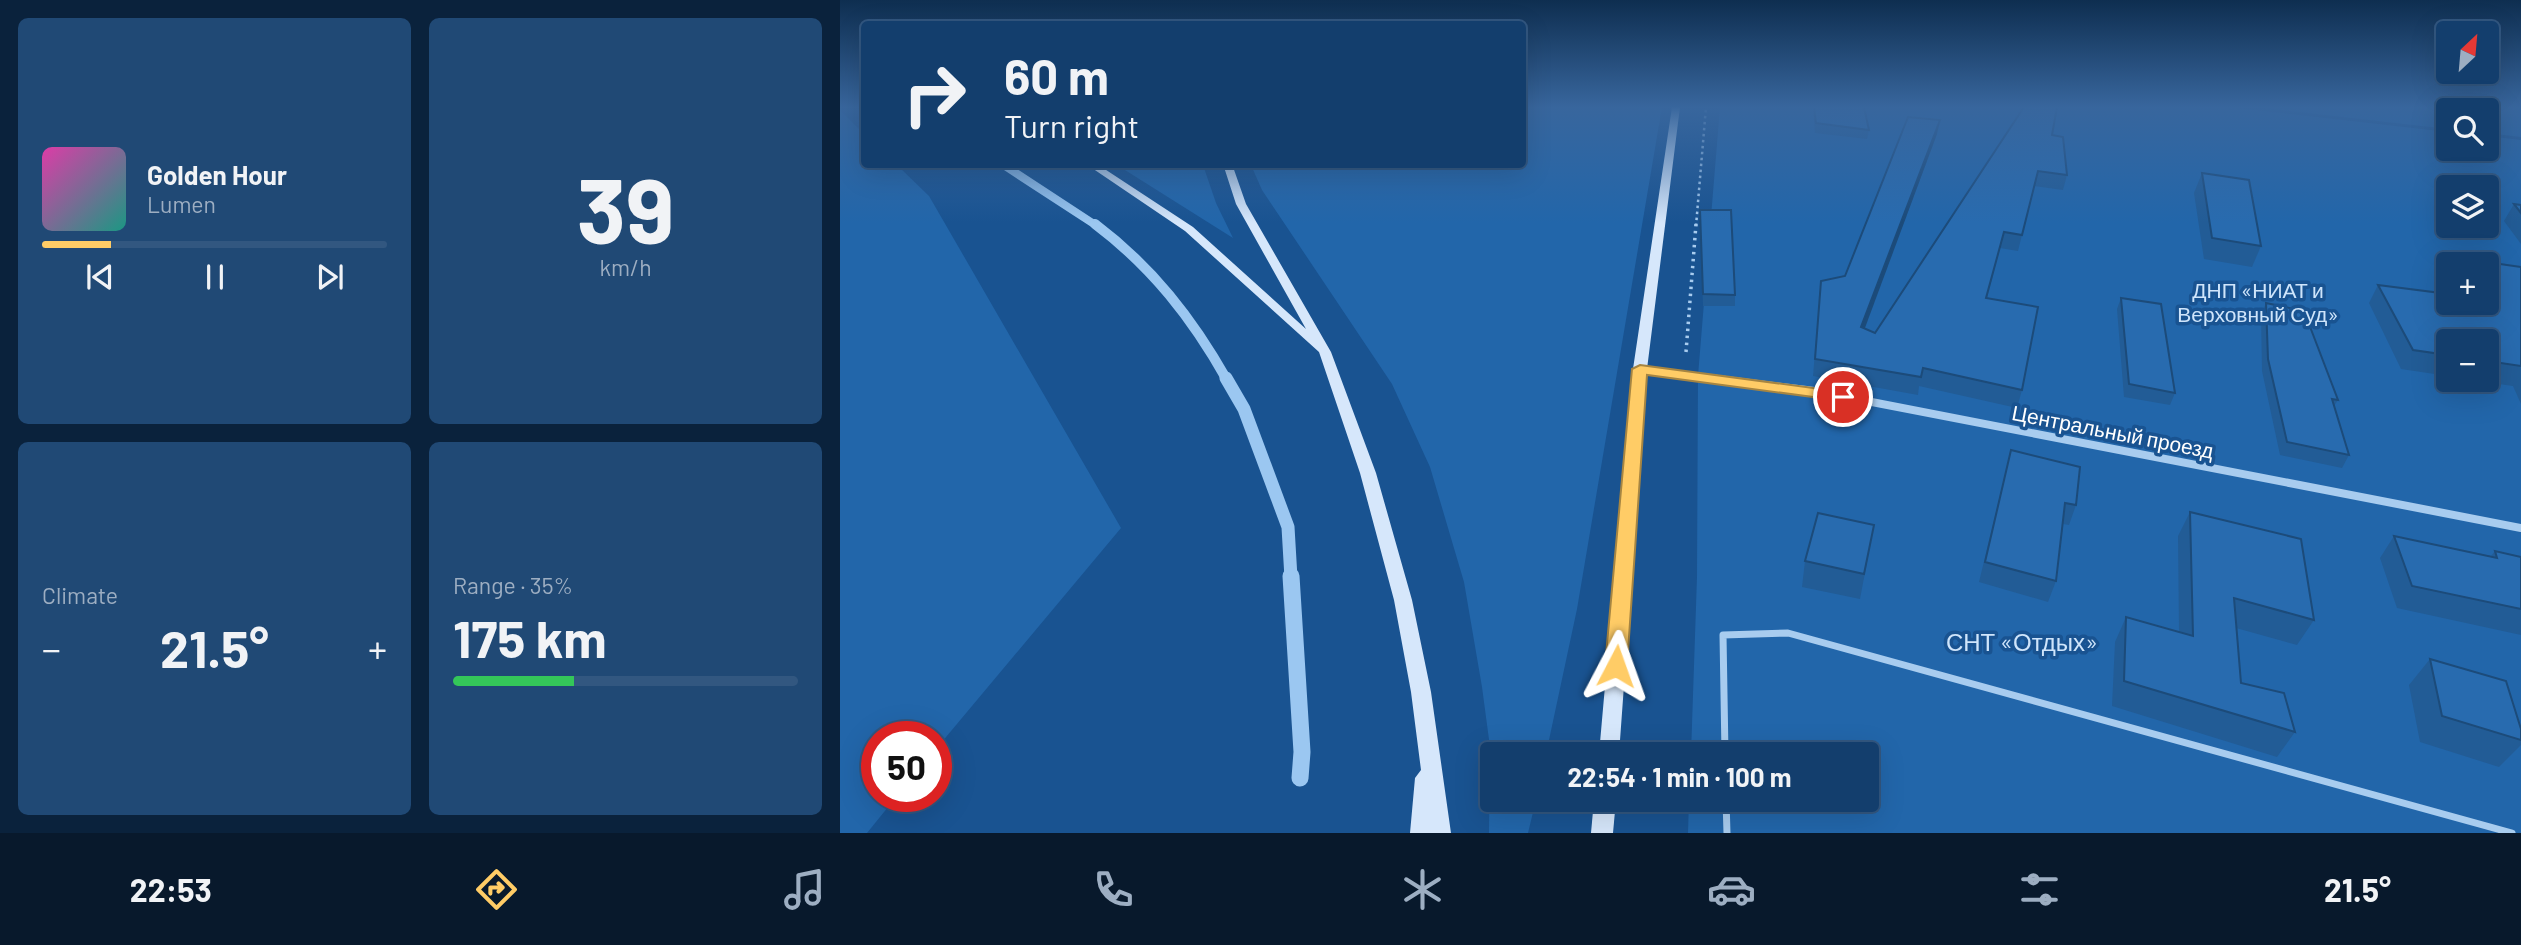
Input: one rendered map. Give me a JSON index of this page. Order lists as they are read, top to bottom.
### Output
{
  "streets": {
    "street": ["Центральный проезд"]
  },
  "parks": ["ДНП «НИАТ и Верховный Суд»", "СНТ «Отдых»"],
  "north": "top right",
  "page": {
    "tile": [
      ["39", "km/h"],
      "Climate",
      ["Range · 35%", "175 km"]
    ],
    "map_buttons": ["+", "−"],
    "turn": ["60 m", "Turn right"],
    "song": ["Golden Hour", "Lumen"],
    "heat": ["−", "21.5°", "+"],
    "limit": "50",
    "trip": "22:54 · 1 min · 100 m",
    "tabs": ["22:53", "21.5°"]
  }
}
